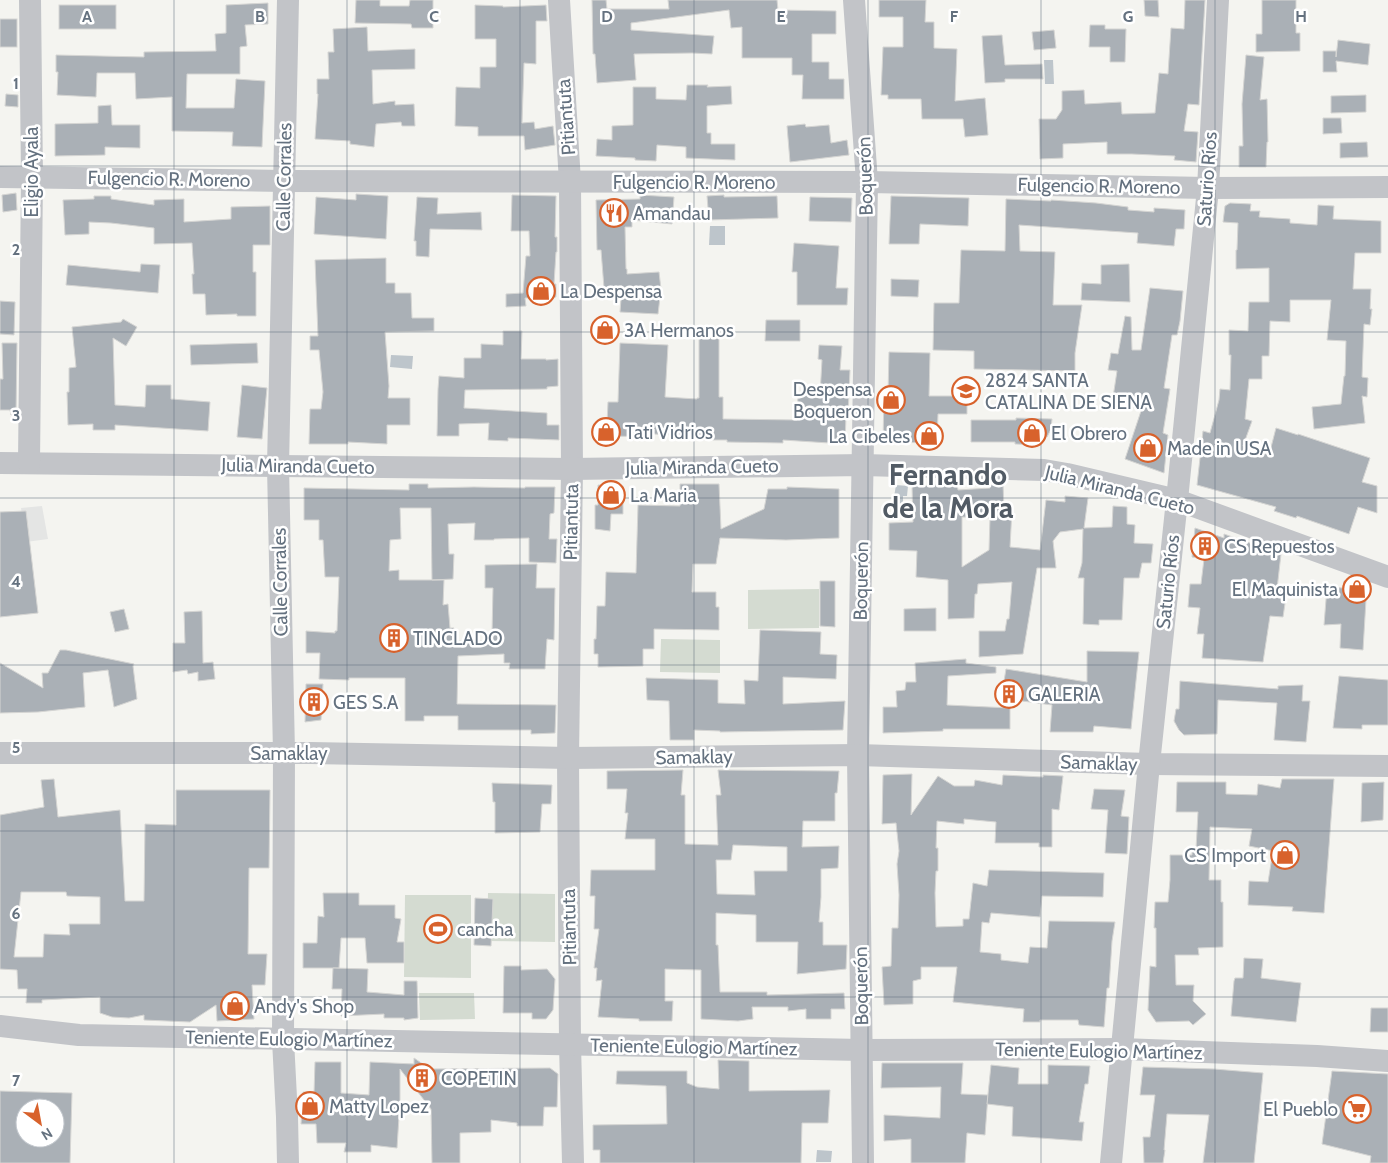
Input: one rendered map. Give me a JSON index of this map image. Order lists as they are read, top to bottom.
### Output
{
  "streets": {
    "street": [
      "Pitiantuta",
      "Eligio Ayala",
      "Boquerón",
      "Calle Corrales",
      "Fulgencio R. Moreno",
      "Saturio Ríos",
      "Julia Miranda Cueto",
      "Samaklay",
      "Teniente Eulogio Martínez"
    ]
  },
  "crossings": [
    ["Pitiantuta", "Fulgencio R. Moreno"],
    ["Pitiantuta", "Julia Miranda Cueto"],
    ["Pitiantuta", "Samaklay"],
    ["Pitiantuta", "Teniente Eulogio Martínez"],
    ["Eligio Ayala", "Fulgencio R. Moreno"],
    ["Eligio Ayala", "Julia Miranda Cueto"],
    ["Boquerón", "Fulgencio R. Moreno"],
    ["Boquerón", "Julia Miranda Cueto"],
    ["Boquerón", "Samaklay"],
    ["Boquerón", "Teniente Eulogio Martínez"],
    ["Calle Corrales", "Fulgencio R. Moreno"],
    ["Calle Corrales", "Julia Miranda Cueto"],
    ["Calle Corrales", "Samaklay"],
    ["Calle Corrales", "Teniente Eulogio Martínez"],
    ["Fulgencio R. Moreno", "Saturio Ríos"],
    ["Saturio Ríos", "Julia Miranda Cueto"],
    ["Saturio Ríos", "Samaklay"],
    ["Saturio Ríos", "Teniente Eulogio Martínez"]
  ],
  "districts": ["Fernando de la Mora"],
  "places": {
    "restaurant": ["Amandau"],
    "shop": [
      "La Despensa",
      "3A Hermanos",
      "Despensa Boqueron",
      "Tati Vidrios",
      "El Obrero",
      "La Cibeles",
      "Made in USA",
      "La Maria",
      "El Maquinista",
      "CS Import",
      "Andy's Shop",
      "Matty Lopez"
    ],
    "school or university": ["2824 SANTA CATALINA DE SIENA"],
    "building": [
      "CS Repuestos",
      "TINCLADO",
      "GALERIA",
      "GES S.A",
      "COPETIN"
    ],
    "sports": ["cancha"],
    "supermarket": ["El Pueblo"]
  },
  "north": "bottom right",
  "grid": {
    "columns": [
      "A",
      "B",
      "C",
      "D",
      "E",
      "F",
      "G",
      "H"
    ],
    "rows": [
      "1",
      "2",
      "3",
      "4",
      "5",
      "6",
      "7"
    ]
  }
}
